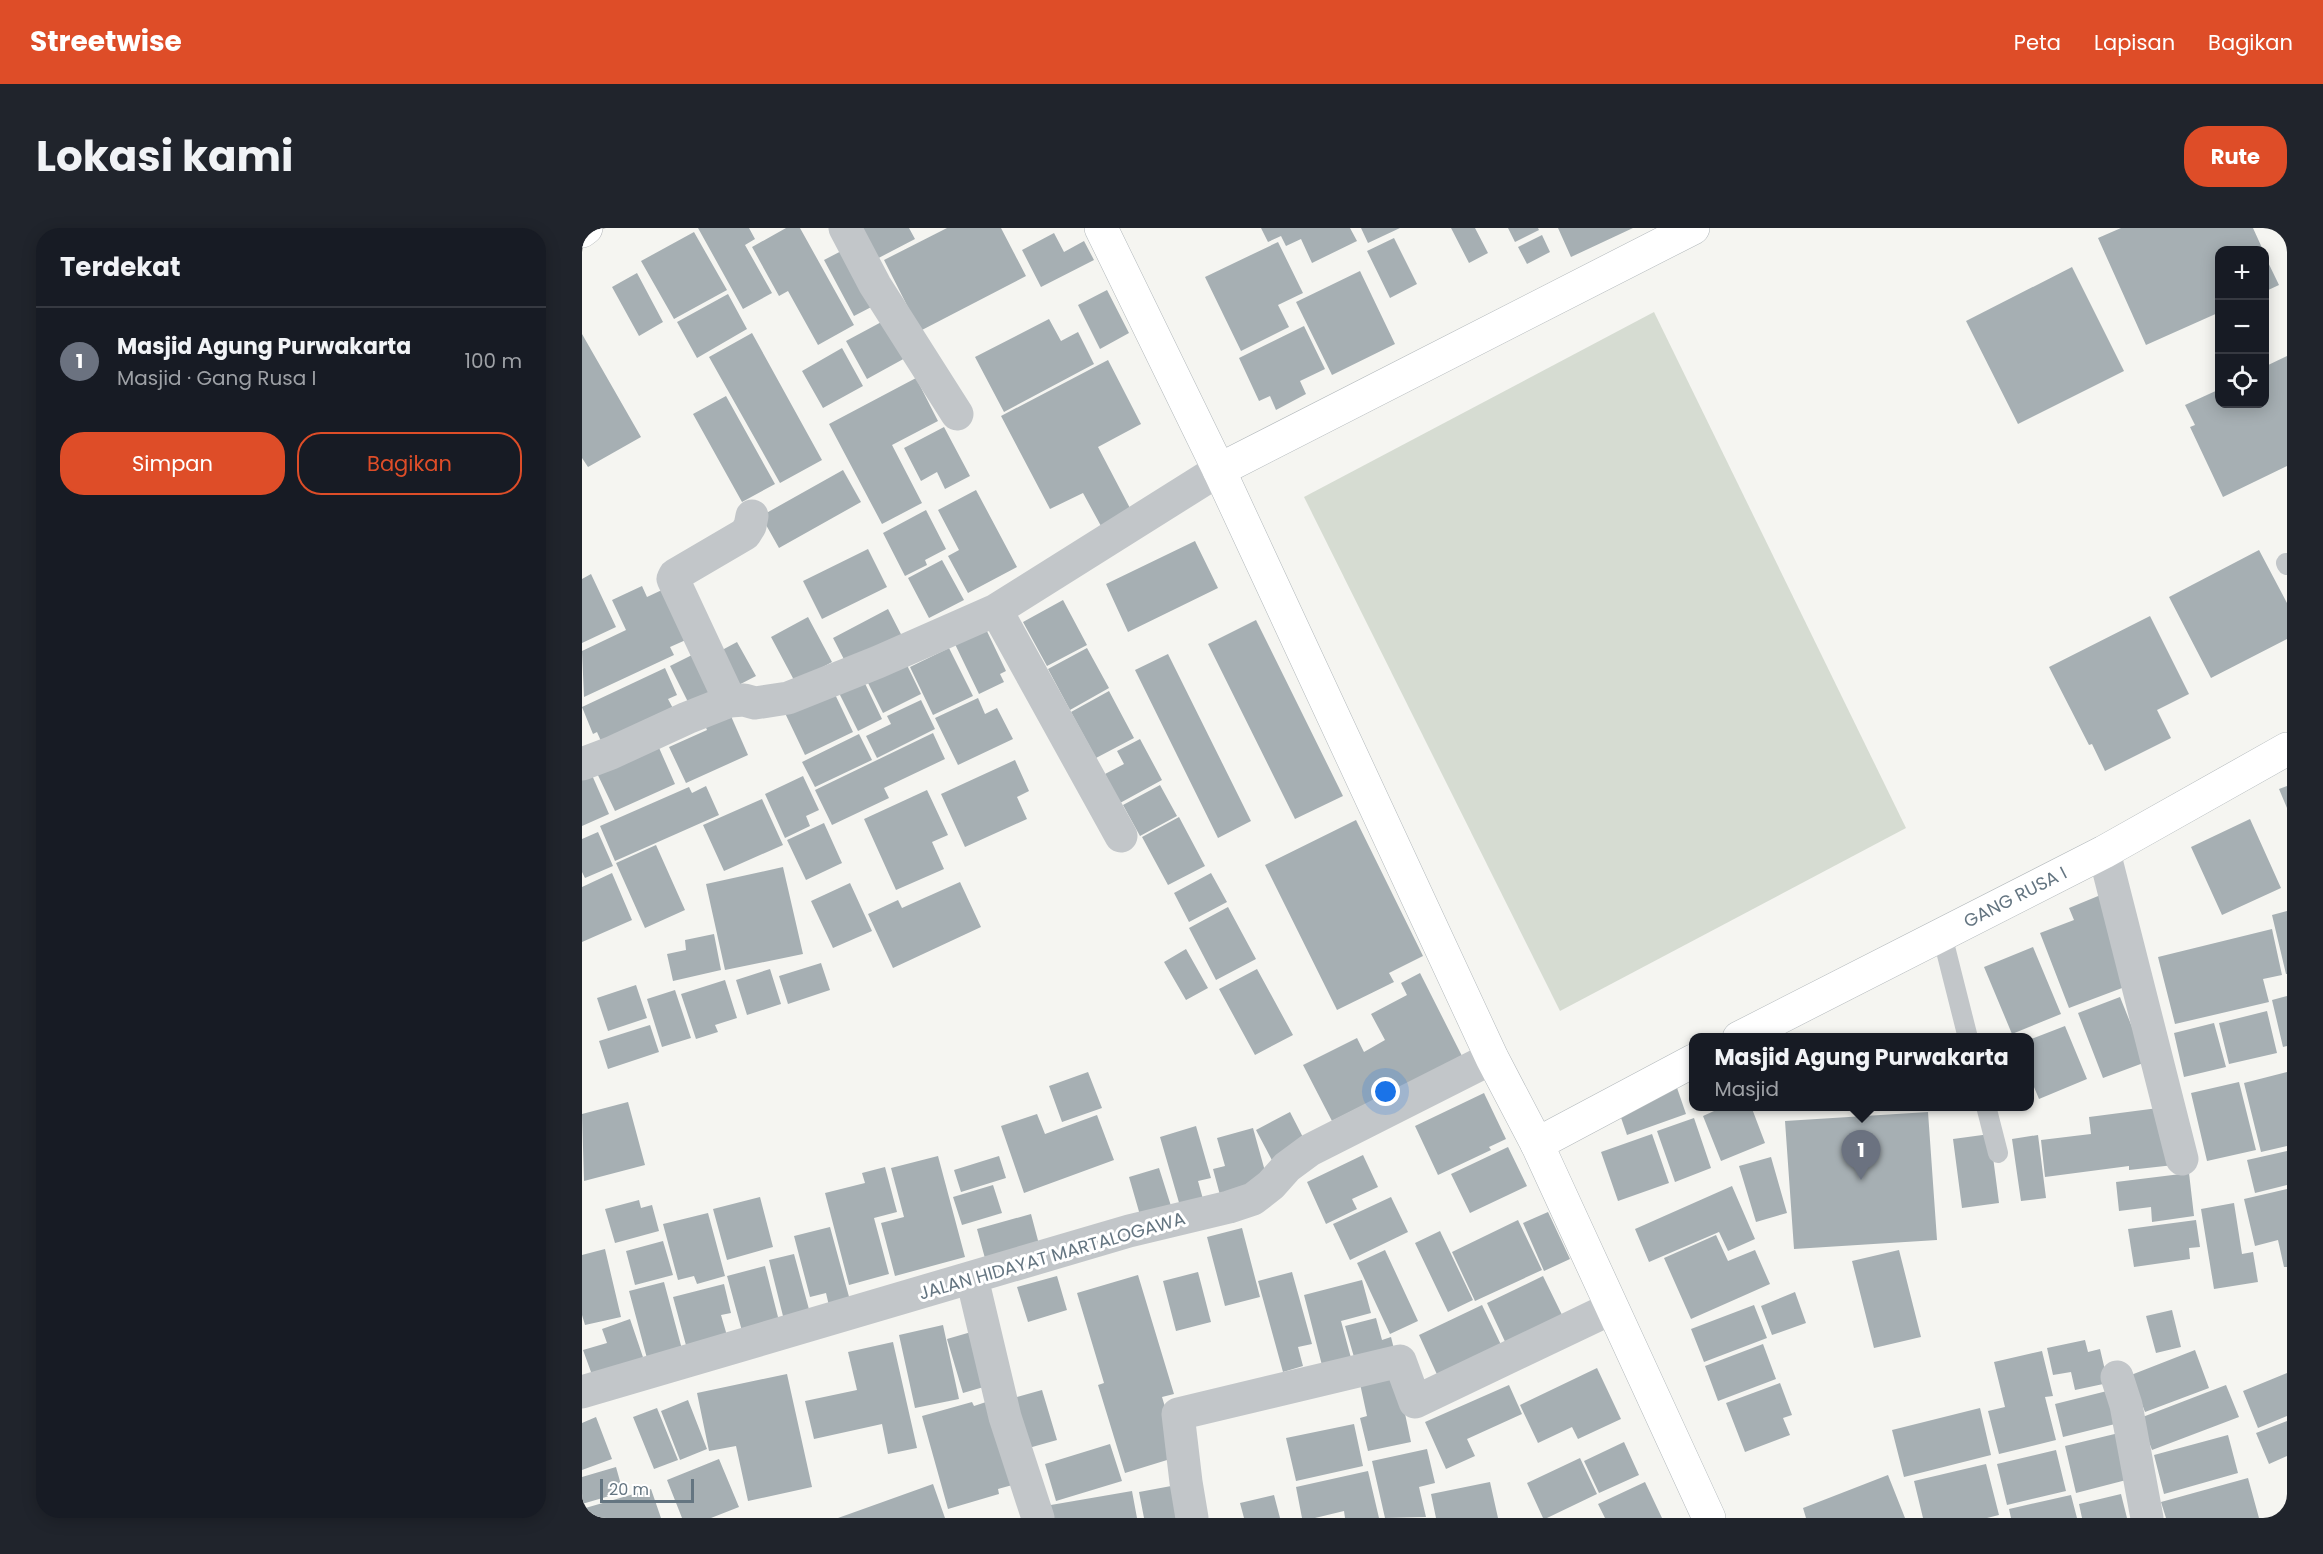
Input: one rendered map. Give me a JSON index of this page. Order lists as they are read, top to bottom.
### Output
{
  "streets": {
    "main road": ["GANG RUSA I"],
    "street": ["JALAN HIDAYAT MARTALOGAWA"]
  },
  "scale_bar": "20 m",
  "page": {
    "header": "Streetwise",
    "nav": ["Peta", "Lapisan", "Bagikan"],
    "title": "Lokasi kami",
    "buttons": [
      "Rute",
      ["Simpan", "Bagikan"]
    ],
    "heading": "Terdekat",
    "map_buttons": ["+", "−"],
    "list": [
      {
        "mark": "1",
        "name": "Masjid Agung Purwakarta",
        "note": "Masjid · Gang Rusa I",
        "value": "100 m"
      }
    ],
    "popup": ["Masjid Agung Purwakarta", "Masjid"],
    "pins": "1",
    "scale": "20 m"
  }
}
